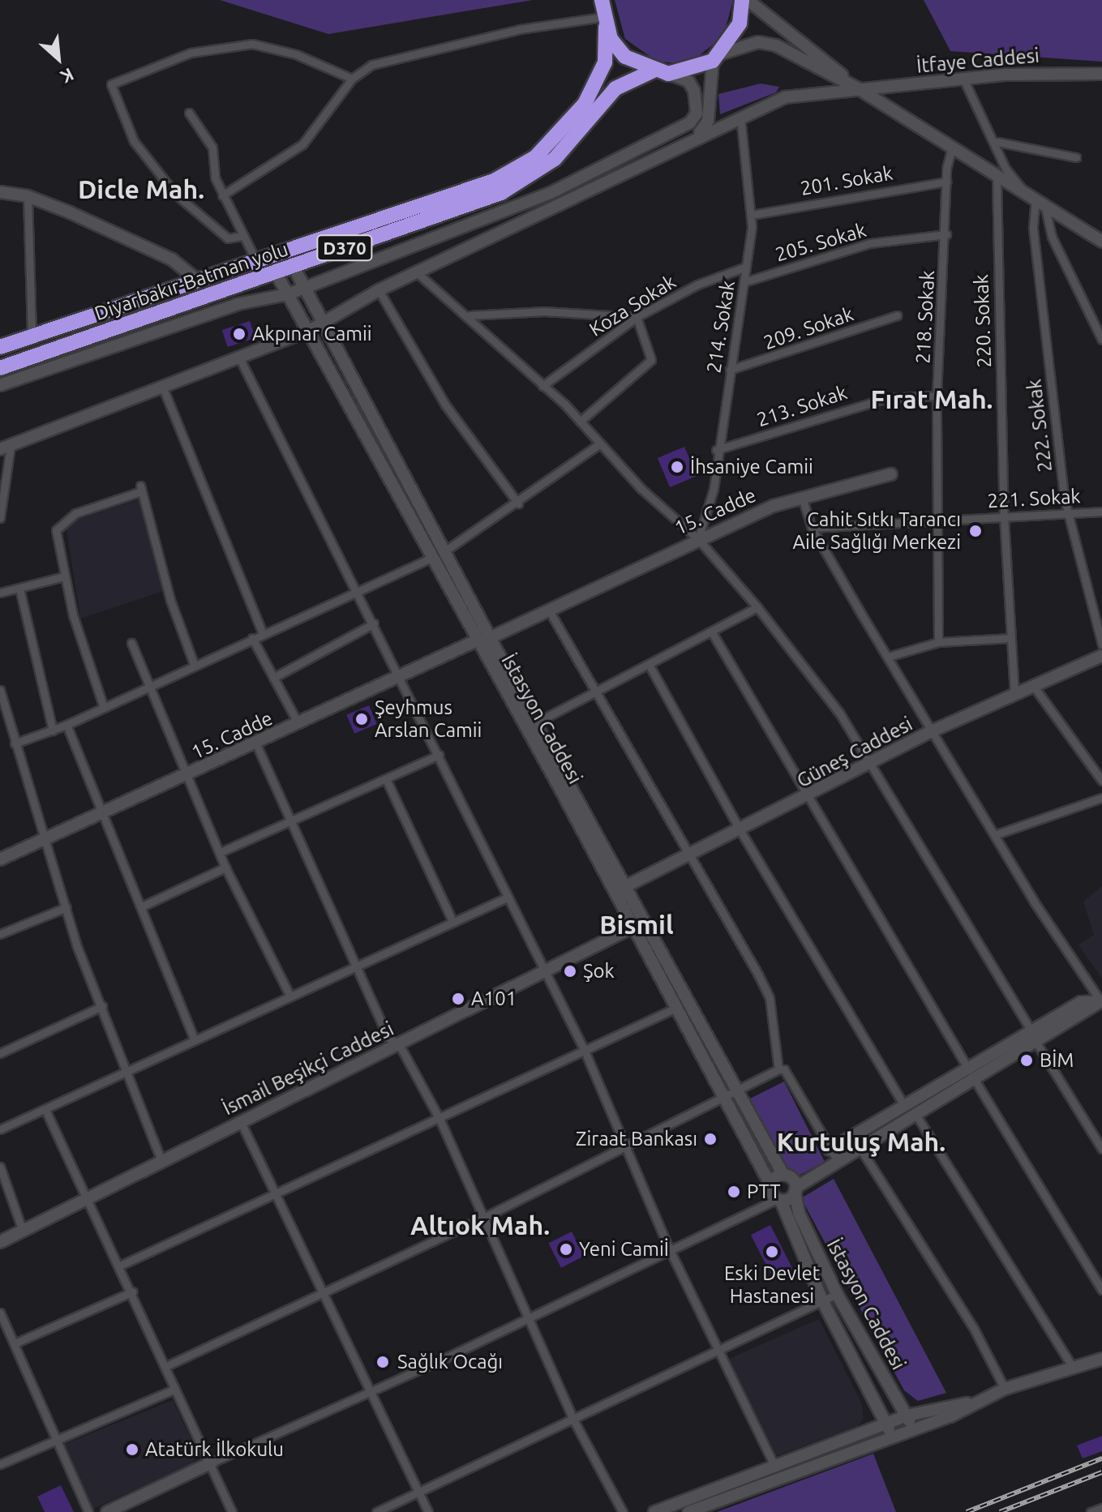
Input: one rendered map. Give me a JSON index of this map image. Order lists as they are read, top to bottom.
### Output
{
  "streets": {
    "highway": ["D370", "Diyarbakır-Batman yolu"],
    "street": [
      "İtfaye Caddesi",
      "201. Sokak",
      "205. Sokak",
      "Koza Sokak",
      "218. Sokak",
      "220. Sokak",
      "214. Sokak",
      "209. Sokak",
      "213. Sokak",
      "222. Sokak",
      "221. Sokak",
      "15. Cadde",
      "İstasyon Caddesi",
      "Güneş Caddesi",
      "İsmail Beşikçi Caddesi"
    ]
  },
  "crossings": [
    ["İtfaye Caddesi", "214. Sokak"],
    ["İtfaye Caddesi", "İstasyon Caddesi"],
    ["201. Sokak", "218. Sokak"],
    ["201. Sokak", "214. Sokak"],
    ["205. Sokak", "218. Sokak"],
    ["205. Sokak", "214. Sokak"],
    ["Diyarbakır-Batman yolu", "İstasyon Caddesi"],
    ["Koza Sokak", "214. Sokak"],
    ["218. Sokak", "213. Sokak"],
    ["218. Sokak", "221. Sokak"],
    ["220. Sokak", "221. Sokak"],
    ["220. Sokak", "Güneş Caddesi"],
    ["214. Sokak", "209. Sokak"],
    ["214. Sokak", "213. Sokak"],
    ["214. Sokak", "15. Cadde"],
    ["222. Sokak", "221. Sokak"],
    ["15. Cadde", "İstasyon Caddesi"],
    ["İstasyon Caddesi", "Güneş Caddesi"],
    ["İstasyon Caddesi", "İsmail Beşikçi Caddesi"]
  ],
  "districts": [
    "Dicle Mah.",
    "Fırat Mah.",
    "Bismil",
    "Kurtuluş Mah.",
    "Altıok Mah."
  ],
  "places": [
    "Akpınar Camii",
    "İhsaniye Camii",
    "Cahit Sıtkı Tarancı Aile Sağlığı Merkezi",
    "Şeyhmus Arslan Camii",
    "Şok",
    "A101",
    "BİM",
    "Ziraat Bankası",
    "PTT",
    "Yeni Camiİ",
    "Eski Devlet Hastanesi",
    "Sağlık Ocağı",
    "Atatürk İlkokulu"
  ],
  "north": "bottom right"
}
